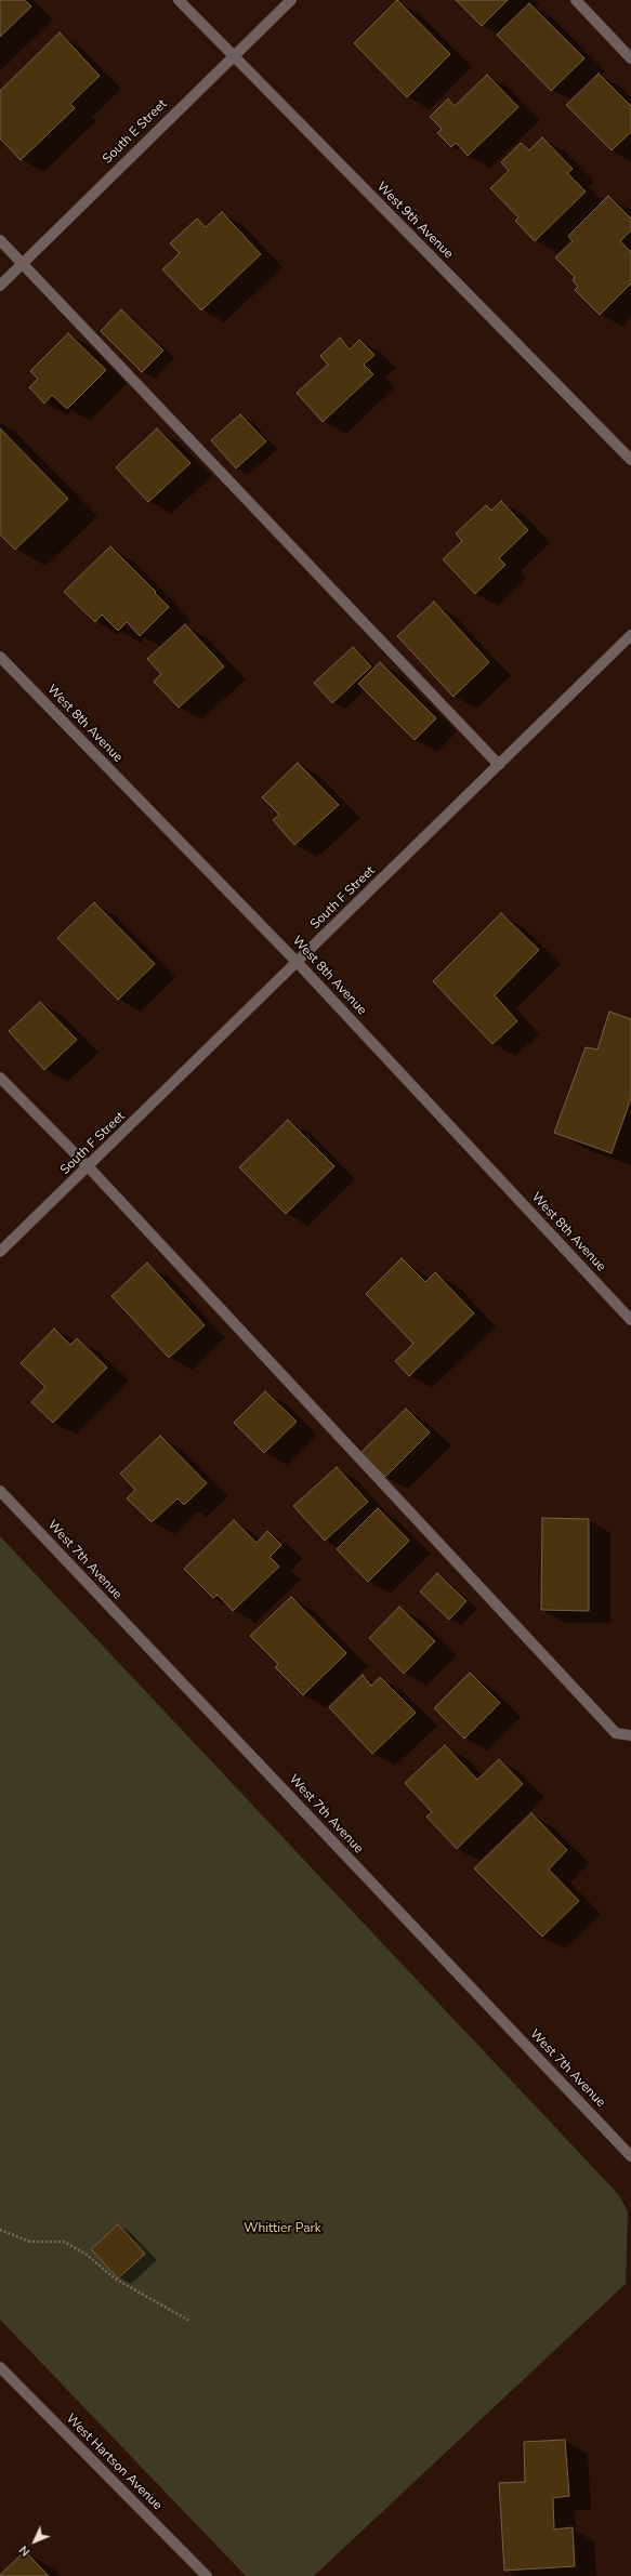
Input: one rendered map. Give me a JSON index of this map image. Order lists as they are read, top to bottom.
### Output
{
  "streets": {
    "street": [
      "South E Street",
      "West 9th Avenue",
      "West 8th Avenue",
      "South F Street",
      "West 7th Avenue",
      "West Hartson Avenue"
    ]
  },
  "crossings": [
    ["South E Street", "West 9th Avenue"],
    ["West 8th Avenue", "South F Street"]
  ],
  "parks": ["Whittier Park"],
  "north": "bottom left"
}
